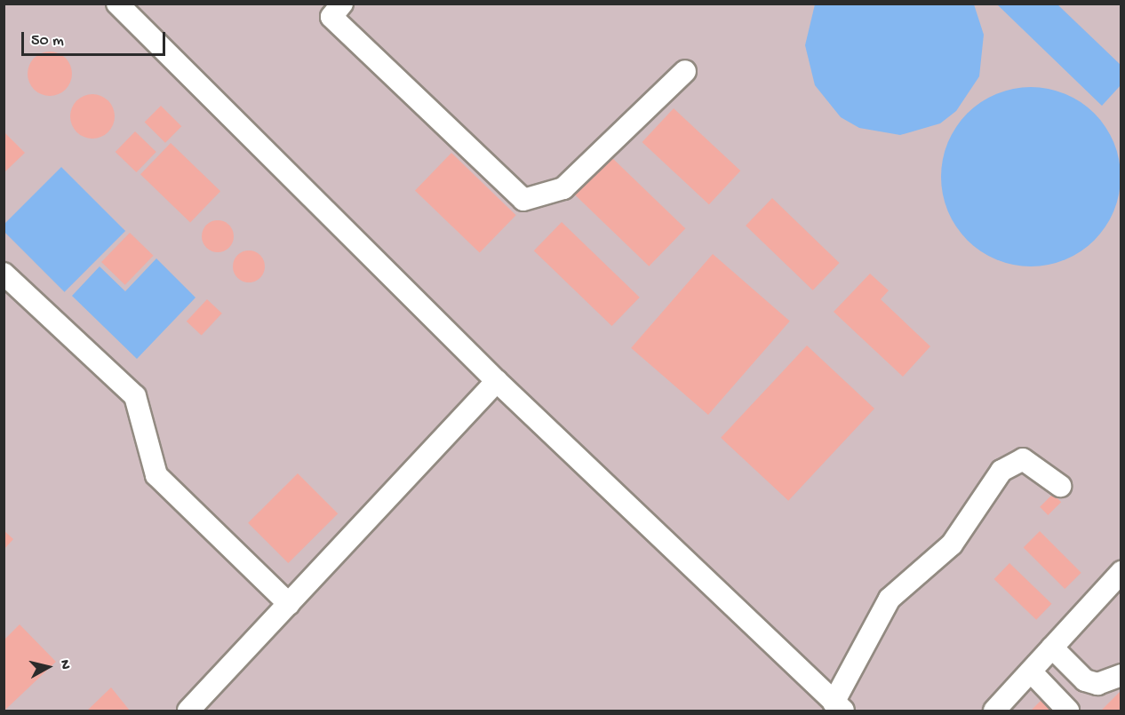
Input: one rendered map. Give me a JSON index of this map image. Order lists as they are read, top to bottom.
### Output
{
  "scale_bar": "50 m",
  "north": "right"
}
